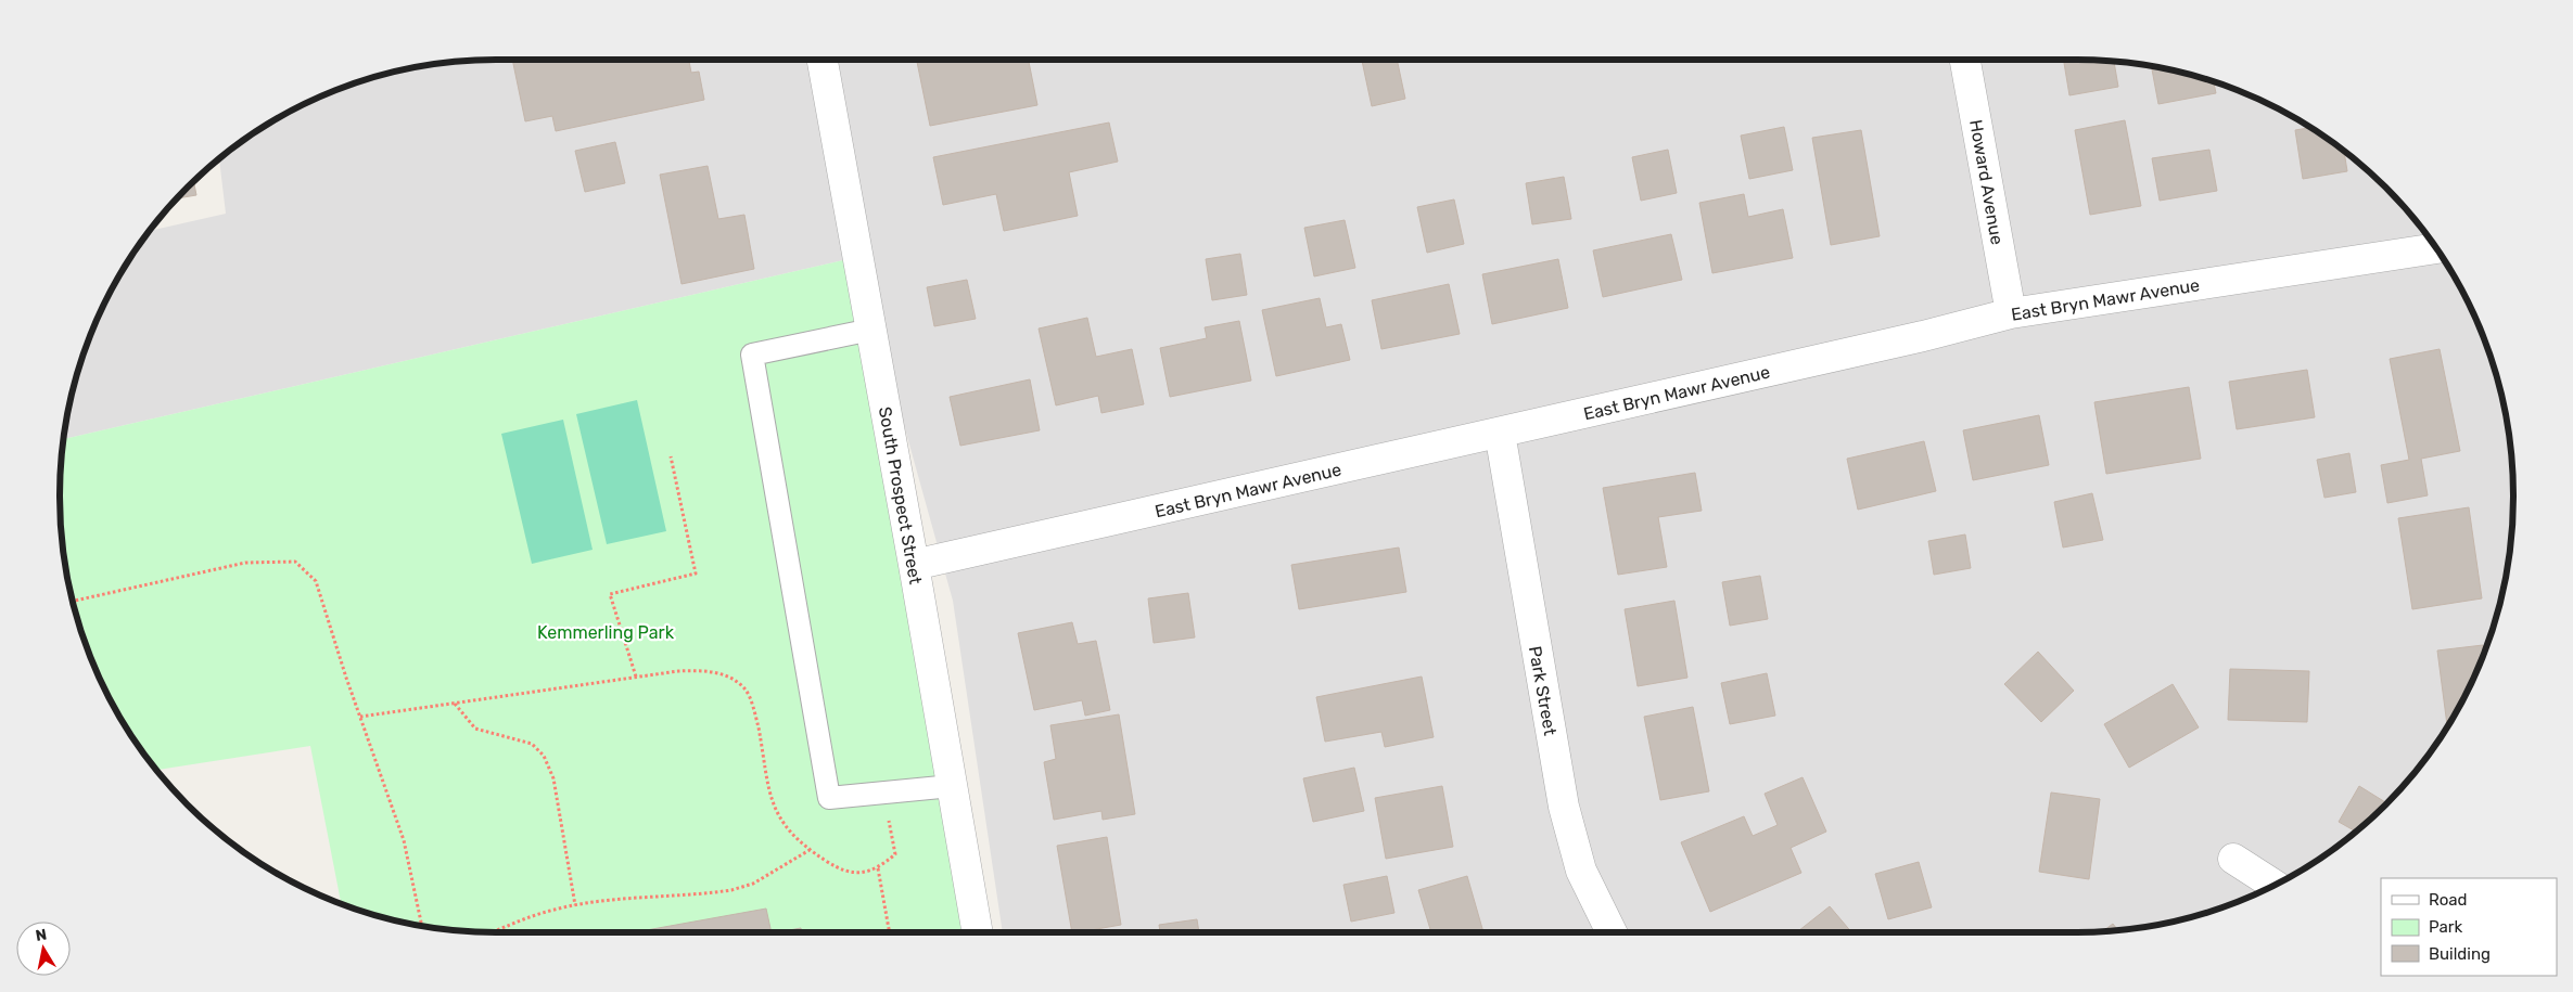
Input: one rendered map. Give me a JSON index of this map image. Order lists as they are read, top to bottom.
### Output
{
  "streets": {
    "street": [
      "Howard Avenue",
      "East Bryn Mawr Avenue",
      "South Prospect Street",
      "Park Street"
    ]
  },
  "crossings": [
    ["Howard Avenue", "East Bryn Mawr Avenue"],
    ["East Bryn Mawr Avenue", "South Prospect Street"],
    ["East Bryn Mawr Avenue", "Park Street"]
  ],
  "parks": ["Kemmerling Park"],
  "legend": ["Road", "Park", "Building"],
  "north": "top"
}
